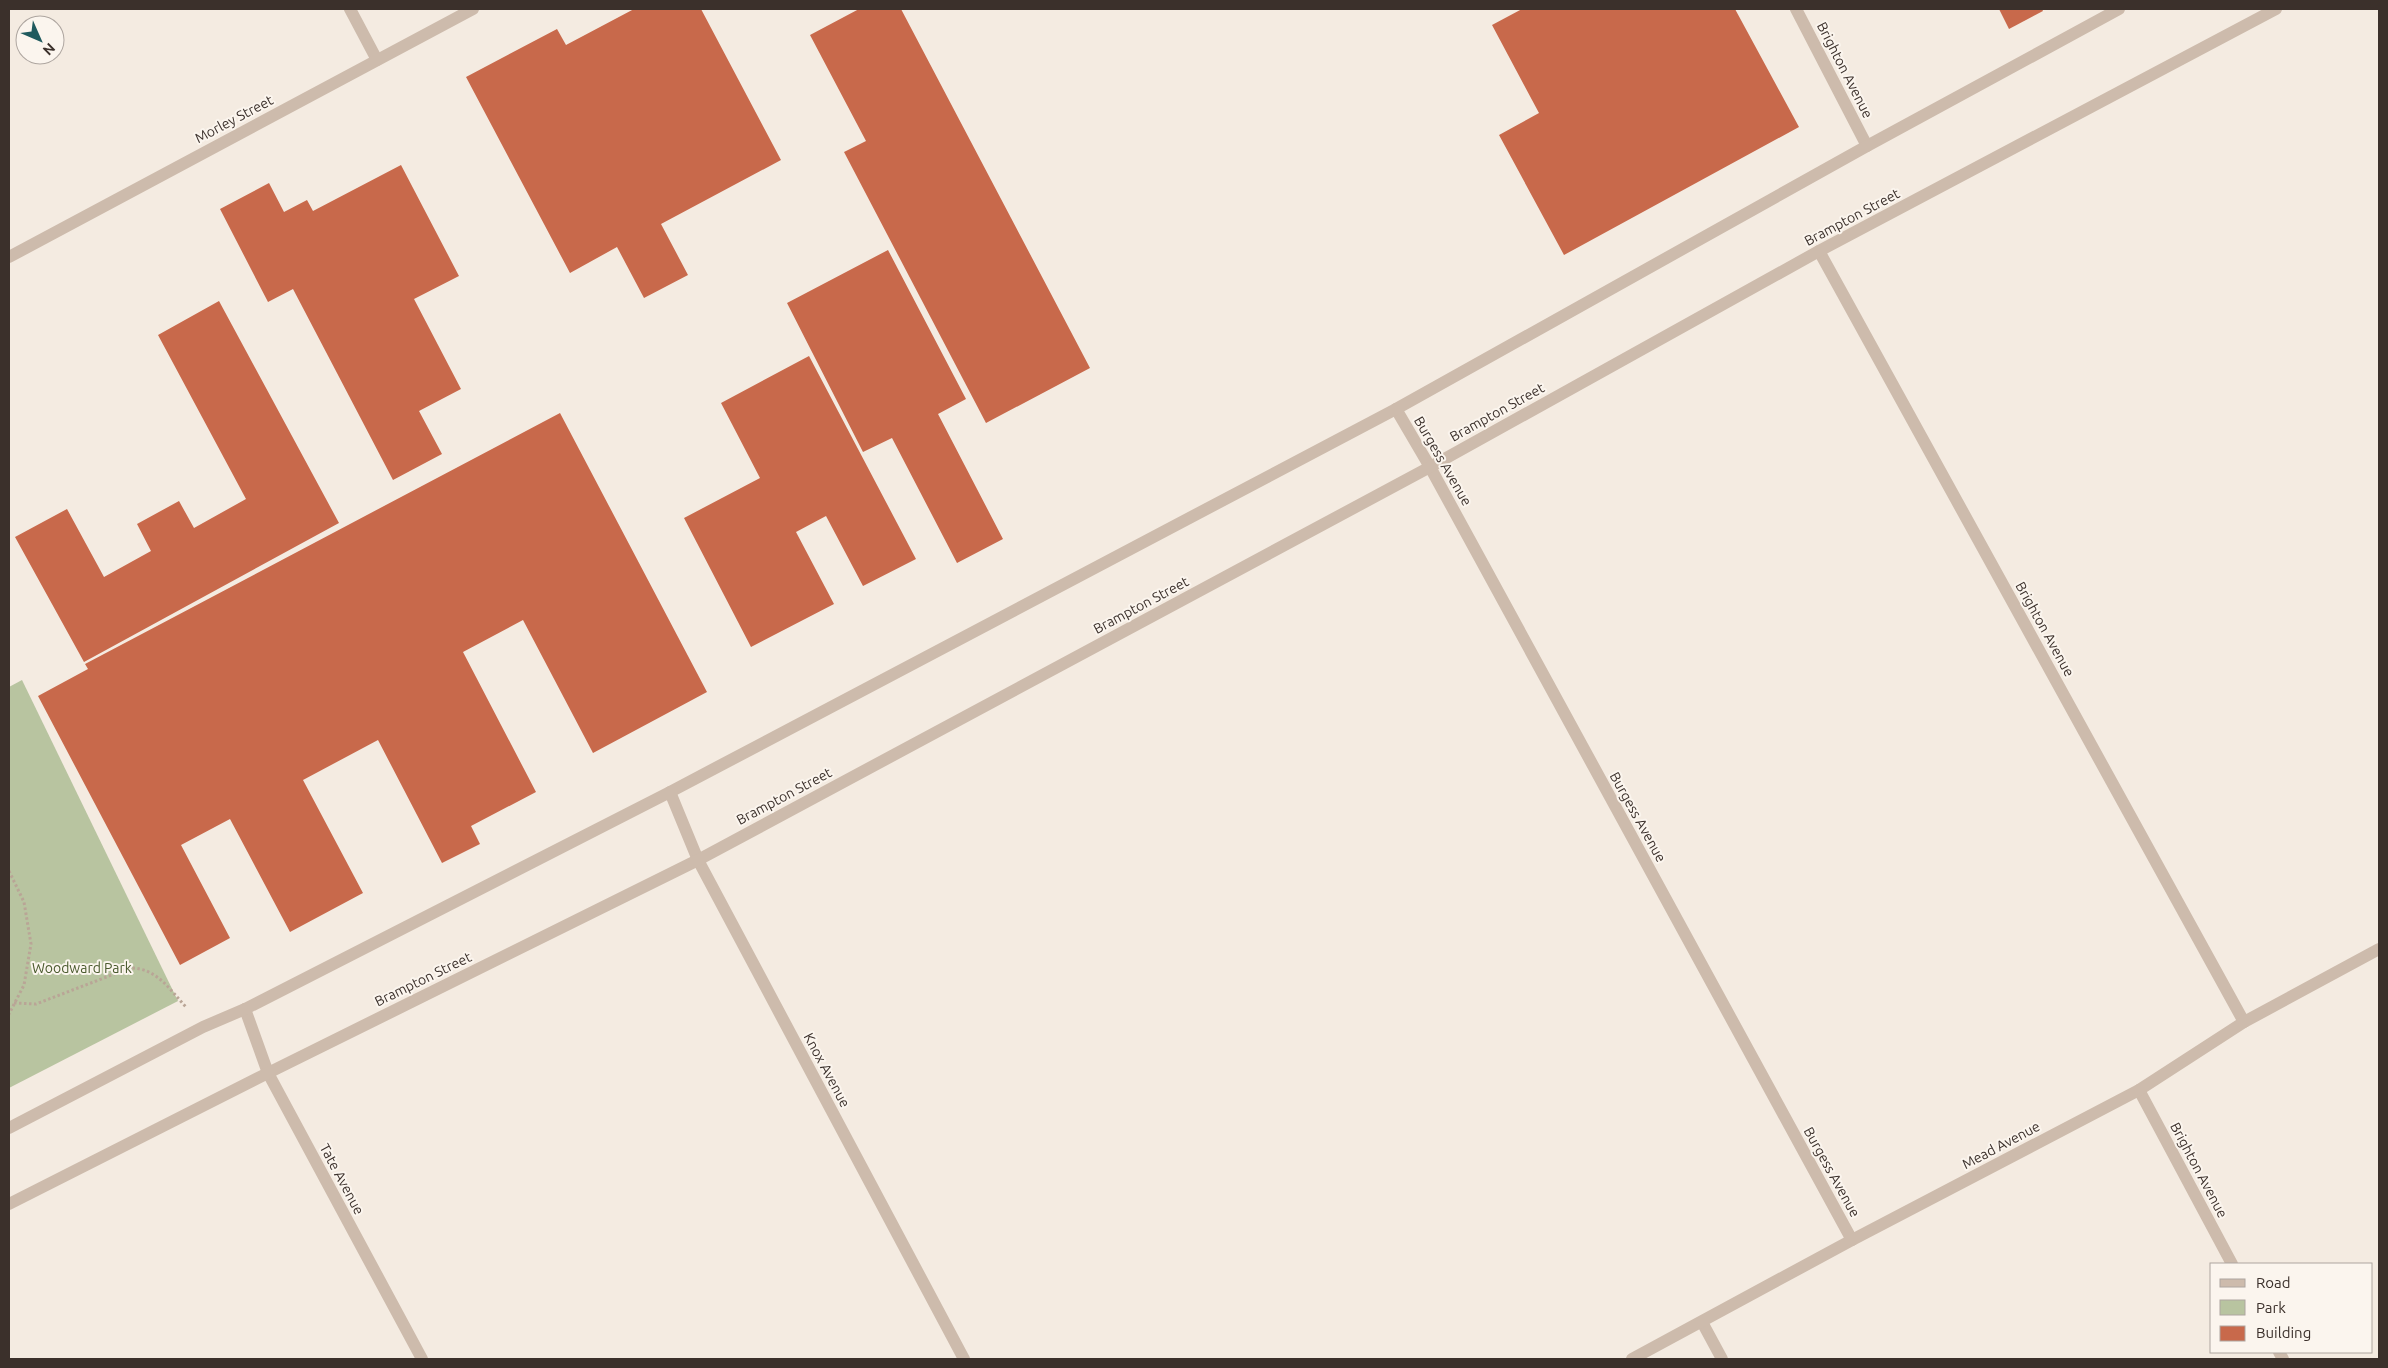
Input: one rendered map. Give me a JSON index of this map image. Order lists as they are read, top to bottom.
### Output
{
  "streets": {
    "street": [
      "Brighton Avenue",
      "Morley Street",
      "Brampton Street",
      "Burgess Avenue",
      "Knox Avenue",
      "Mead Avenue",
      "Tate Avenue"
    ]
  },
  "crossings": [
    ["Brighton Avenue", "Brampton Street"],
    ["Brighton Avenue", "Mead Avenue"],
    ["Brampton Street", "Burgess Avenue"],
    ["Brampton Street", "Knox Avenue"],
    ["Brampton Street", "Tate Avenue"],
    ["Burgess Avenue", "Mead Avenue"]
  ],
  "parks": ["Woodward Park"],
  "legend": ["Road", "Park", "Building"],
  "north": "bottom right"
}
